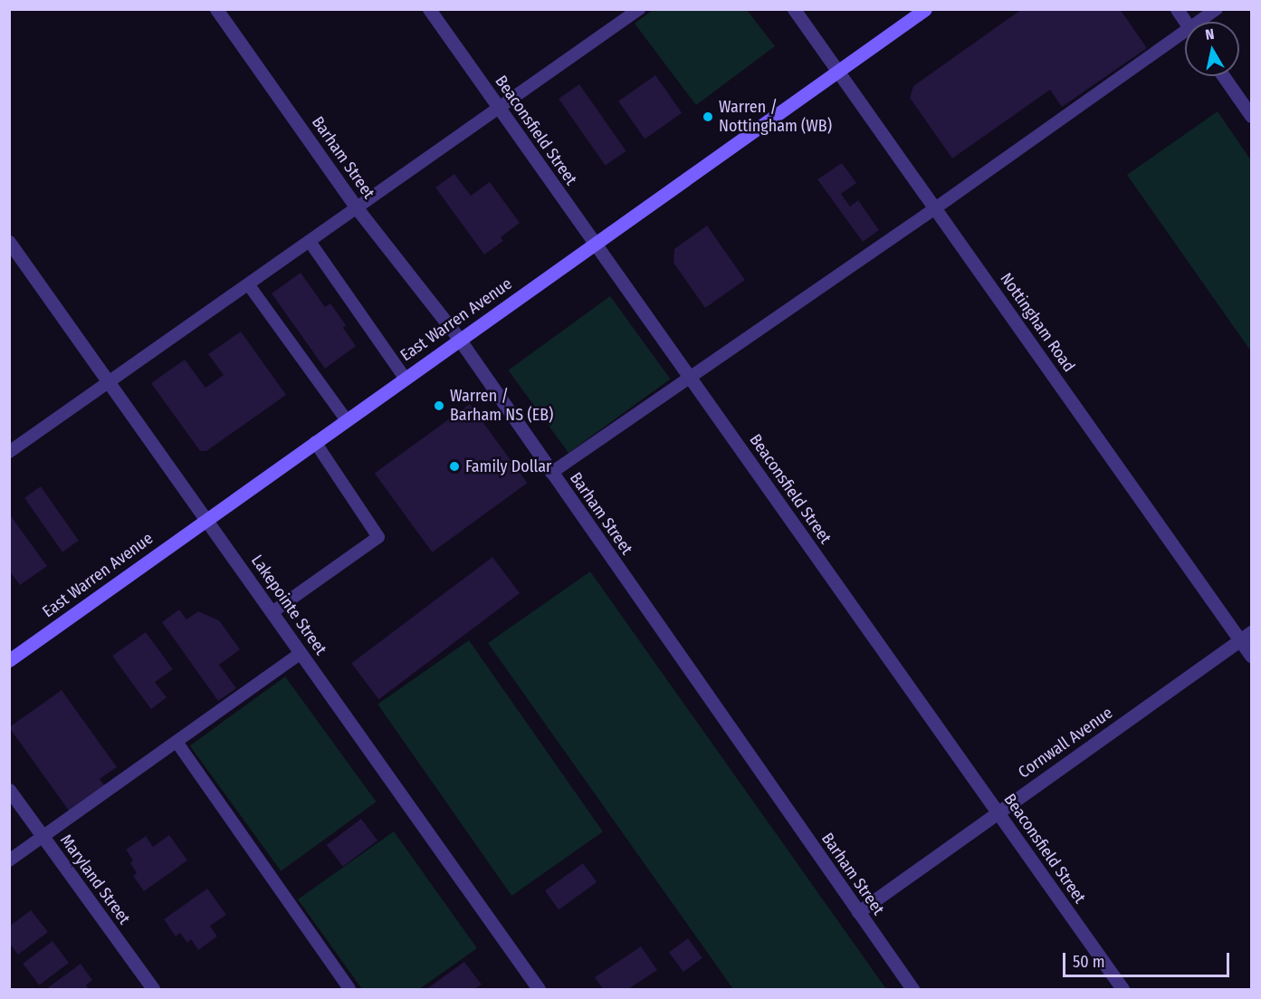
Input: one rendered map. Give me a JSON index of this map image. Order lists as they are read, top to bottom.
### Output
{
  "streets": {
    "main road": ["East Warren Avenue"],
    "street": [
      "Beaconsfield Street",
      "Barham Street",
      "Nottingham Road",
      "Lakepointe Street",
      "Cornwall Avenue",
      "Maryland Street"
    ]
  },
  "crossings": [
    ["Beaconsfield Street", "East Warren Avenue"],
    ["Beaconsfield Street", "Cornwall Avenue"],
    ["Barham Street", "East Warren Avenue"],
    ["Barham Street", "Cornwall Avenue"],
    ["East Warren Avenue", "Nottingham Road"],
    ["East Warren Avenue", "Lakepointe Street"],
    ["Nottingham Road", "Cornwall Avenue"]
  ],
  "places": ["Warren / Nottingham (WB)", "Warren / Barham NS (EB)", "Family Dollar"],
  "scale_bar": "50 m",
  "north": "top"
}
